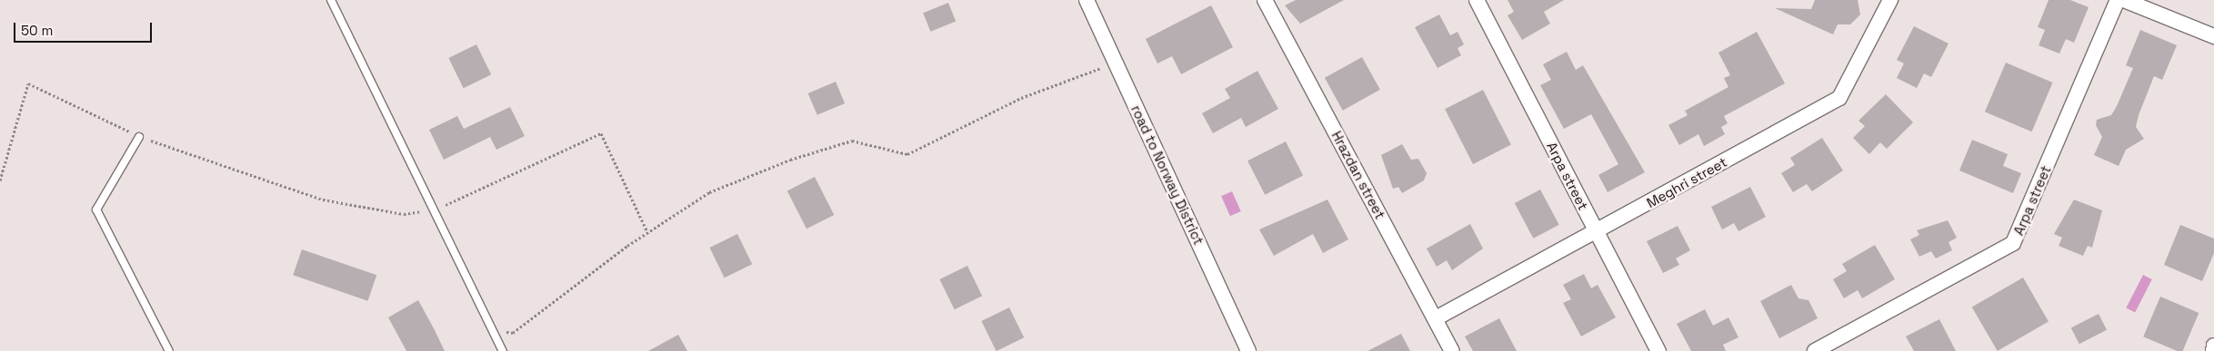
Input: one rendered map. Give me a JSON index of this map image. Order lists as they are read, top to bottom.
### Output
{
  "streets": {
    "street": [
      "road to Norway District",
      "Hrazdan street",
      "Arpa street",
      "Meghri street"
    ]
  },
  "crossings": [
    ["Hrazdan street", "Meghri street"],
    ["Arpa street", "Meghri street"]
  ],
  "scale_bar": "50 m"
}
